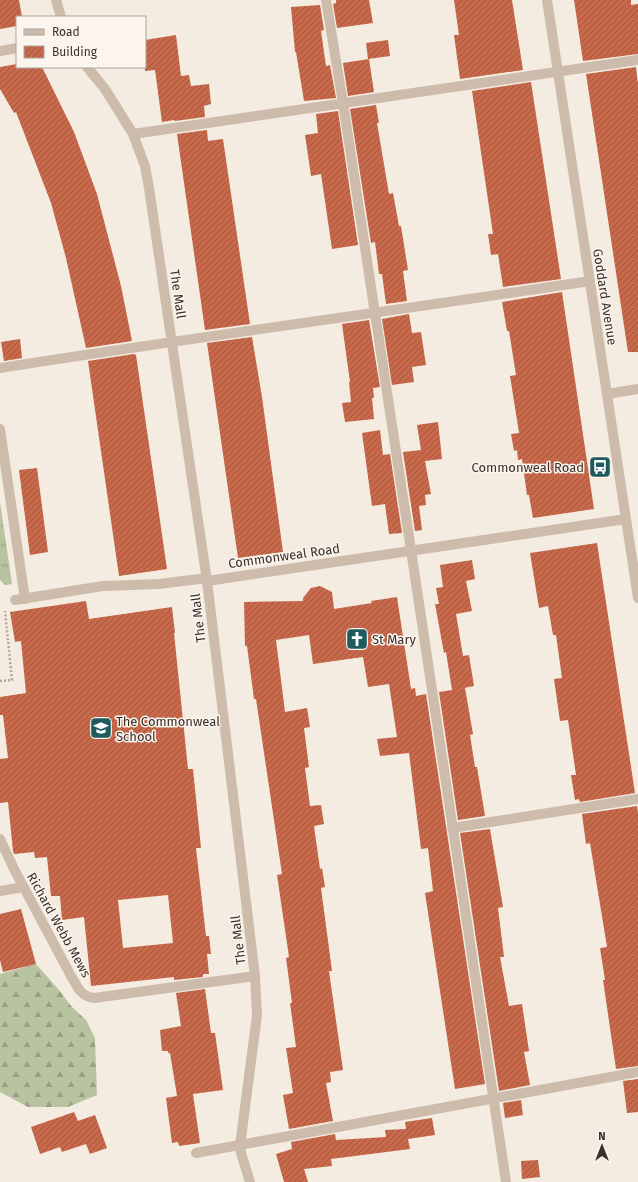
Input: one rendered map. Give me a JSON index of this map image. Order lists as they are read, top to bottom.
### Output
{
  "streets": {
    "street": [
      "The Mall",
      "Goddard Avenue",
      "Commonweal Road",
      "Richard Webb Mews"
    ]
  },
  "crossings": [
    ["The Mall", "Commonweal Road"],
    ["The Mall", "Richard Webb Mews"],
    ["Goddard Avenue", "Commonweal Road"]
  ],
  "places": {
    "bus stop": ["Commonweal Road"],
    "church": ["St Mary"],
    "school or university": ["The Commonweal School"]
  },
  "legend": ["Road", "Building"],
  "north": "top"
}
